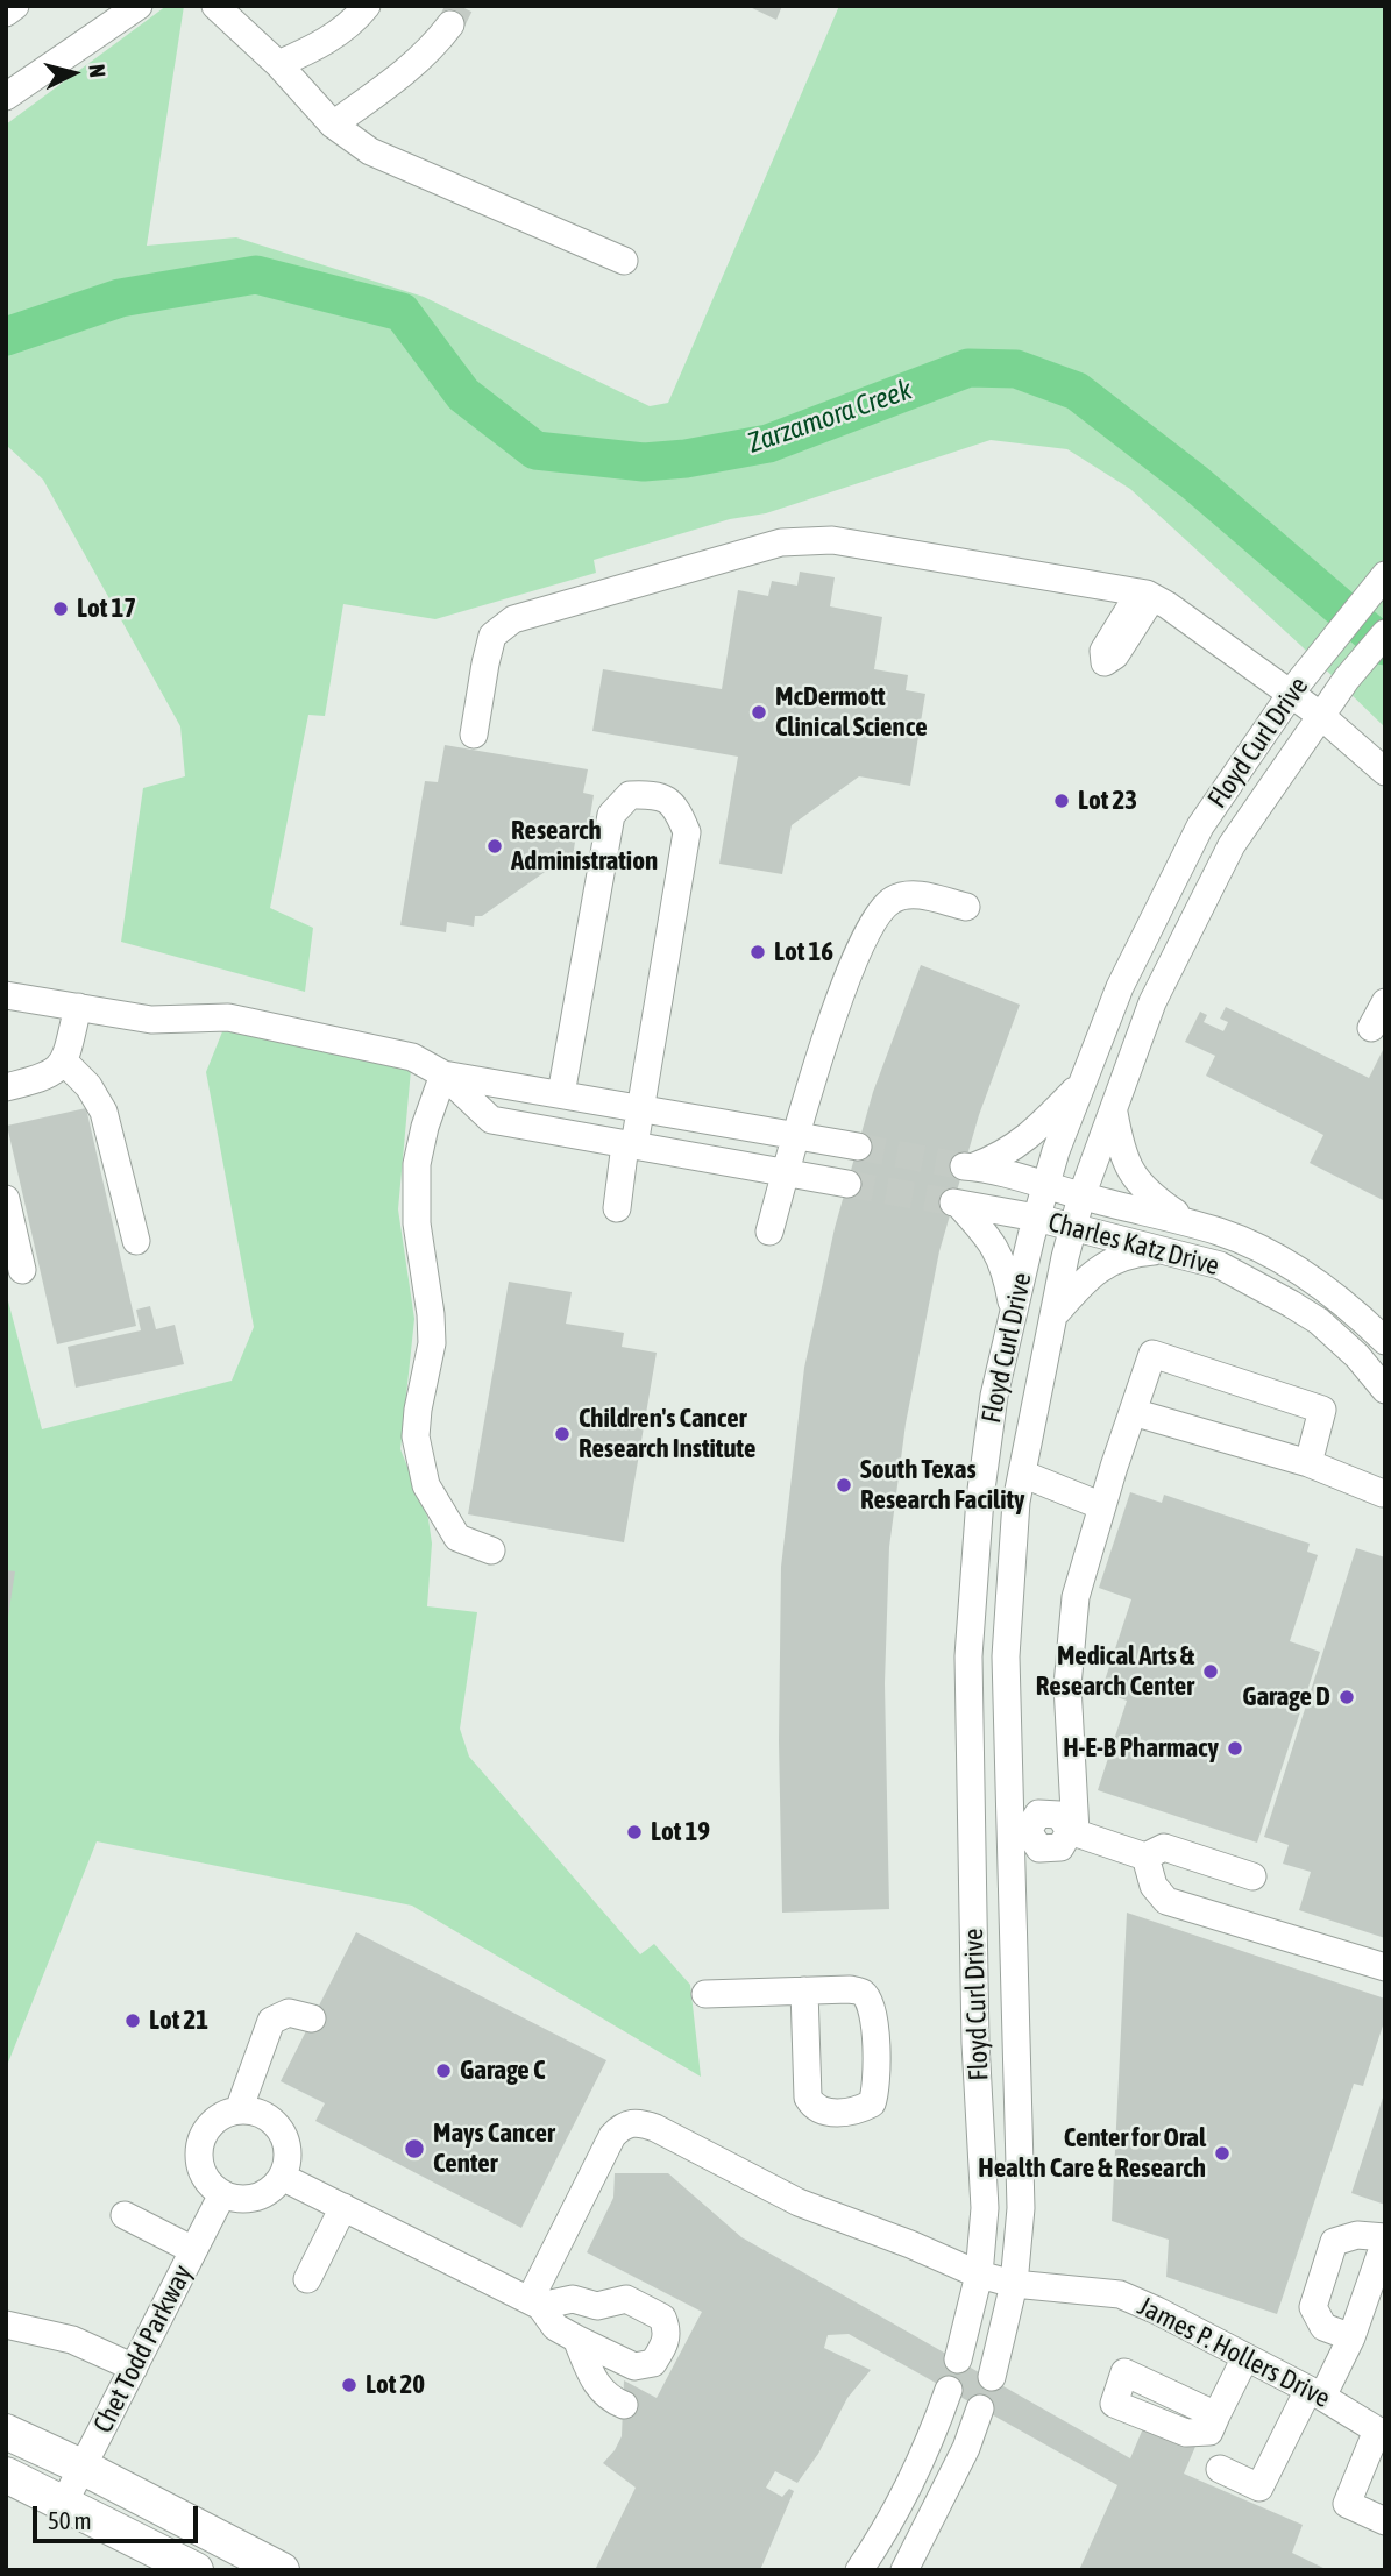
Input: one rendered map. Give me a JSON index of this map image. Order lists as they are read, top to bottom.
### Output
{
  "streets": {
    "street": [
      "Floyd Curl Drive",
      "Charles Katz Drive",
      "Chet Todd Parkway",
      "James P. Hollers Drive"
    ]
  },
  "crossings": [
    ["Floyd Curl Drive", "Charles Katz Drive"],
    ["Floyd Curl Drive", "James P. Hollers Drive"]
  ],
  "water": ["Zarzamora Creek"],
  "places": [
    "Lot 17",
    "McDermott Clinical Science",
    "Lot 23",
    "Research Administration",
    "Lot 16",
    "Children's Cancer Research Institute",
    "South Texas Research Facility",
    "Medical Arts & Research Center",
    "Garage D",
    "H-E-B Pharmacy",
    "Lot 19",
    "Lot 21",
    "Garage C",
    "Mays Cancer Center",
    "Center for Oral Health Care & Research",
    "Lot 20"
  ],
  "scale_bar": "50 m",
  "north": "right"
}
